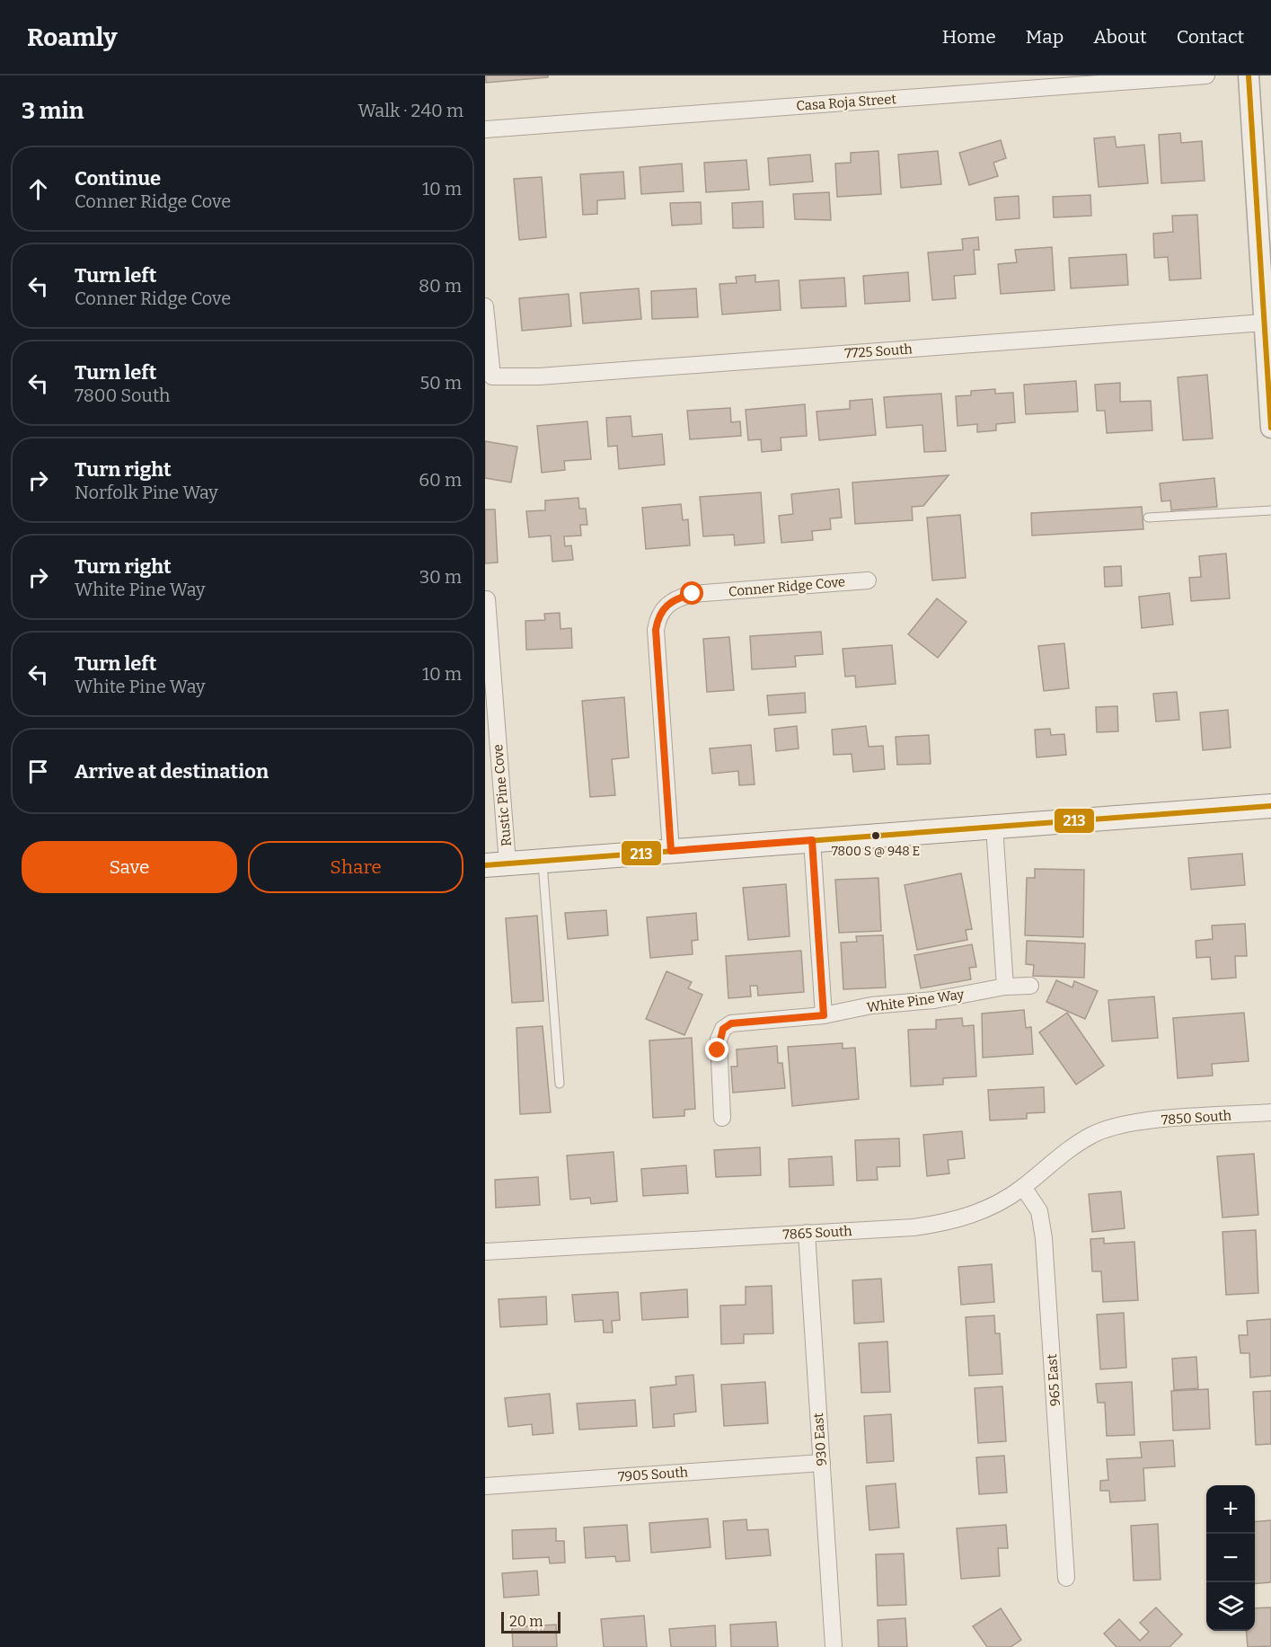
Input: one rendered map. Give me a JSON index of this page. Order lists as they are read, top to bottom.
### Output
{
  "streets": {
    "street": [
      "Casa Roja Street",
      "7725 South",
      "Conner Ridge Cove",
      "Rustic Pine Cove",
      "White Pine Way",
      "7850 South",
      "7865 South",
      "965 East",
      "930 East",
      "7905 South"
    ]
  },
  "crossings": [
    ["7850 South", "7865 South"],
    ["7865 South", "965 East"],
    ["7865 South", "930 East"],
    ["930 East", "7905 South"]
  ],
  "places": ["7800 S @ 948 E"],
  "lines": ["transit line 213"],
  "scale_bar": "20 m",
  "page": {
    "header": "Roamly",
    "nav": [
      "Home",
      "Map",
      "About",
      "Contact"
    ],
    "heading": ["3 min", "Walk · 240 m"],
    "list": [
      ["Continue", "Conner Ridge Cove", "10 m"],
      ["Turn left", "Conner Ridge Cove", "80 m"],
      ["Turn left", "7800 South", "50 m"],
      ["Turn right", "Norfolk Pine Way", "60 m"],
      ["Turn right", "White Pine Way", "30 m"],
      ["Turn left", "White Pine Way", "10 m"],
      "Arrive at destination"
    ],
    "buttons": ["Save", "Share"],
    "map_buttons": ["+", "−"],
    "scale": "20 m"
  }
}
